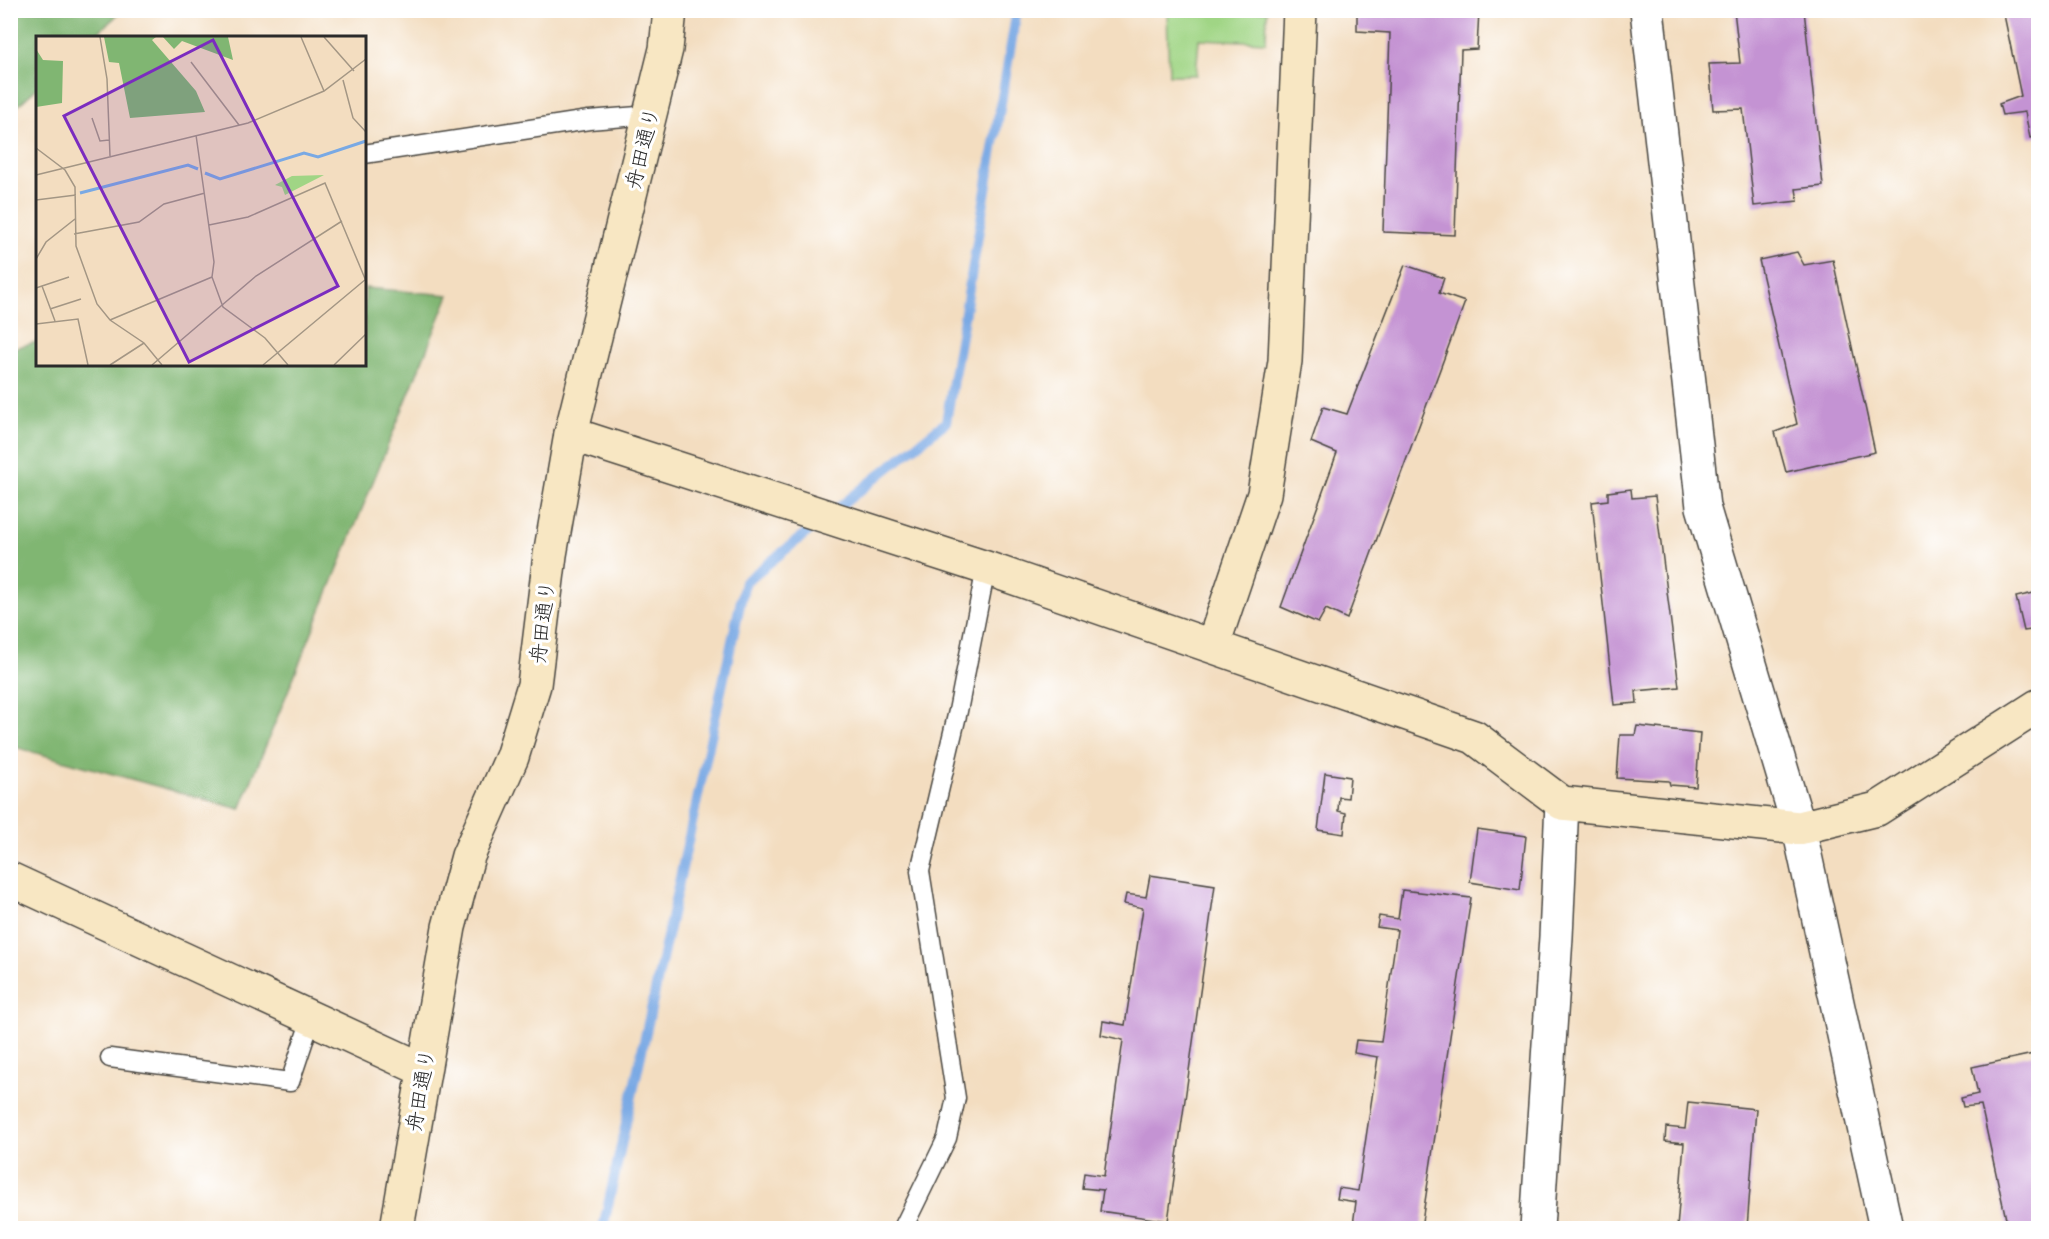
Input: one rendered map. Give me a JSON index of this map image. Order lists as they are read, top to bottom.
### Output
{
  "streets": {
    "street": ["舟田通り"]
  }
}
